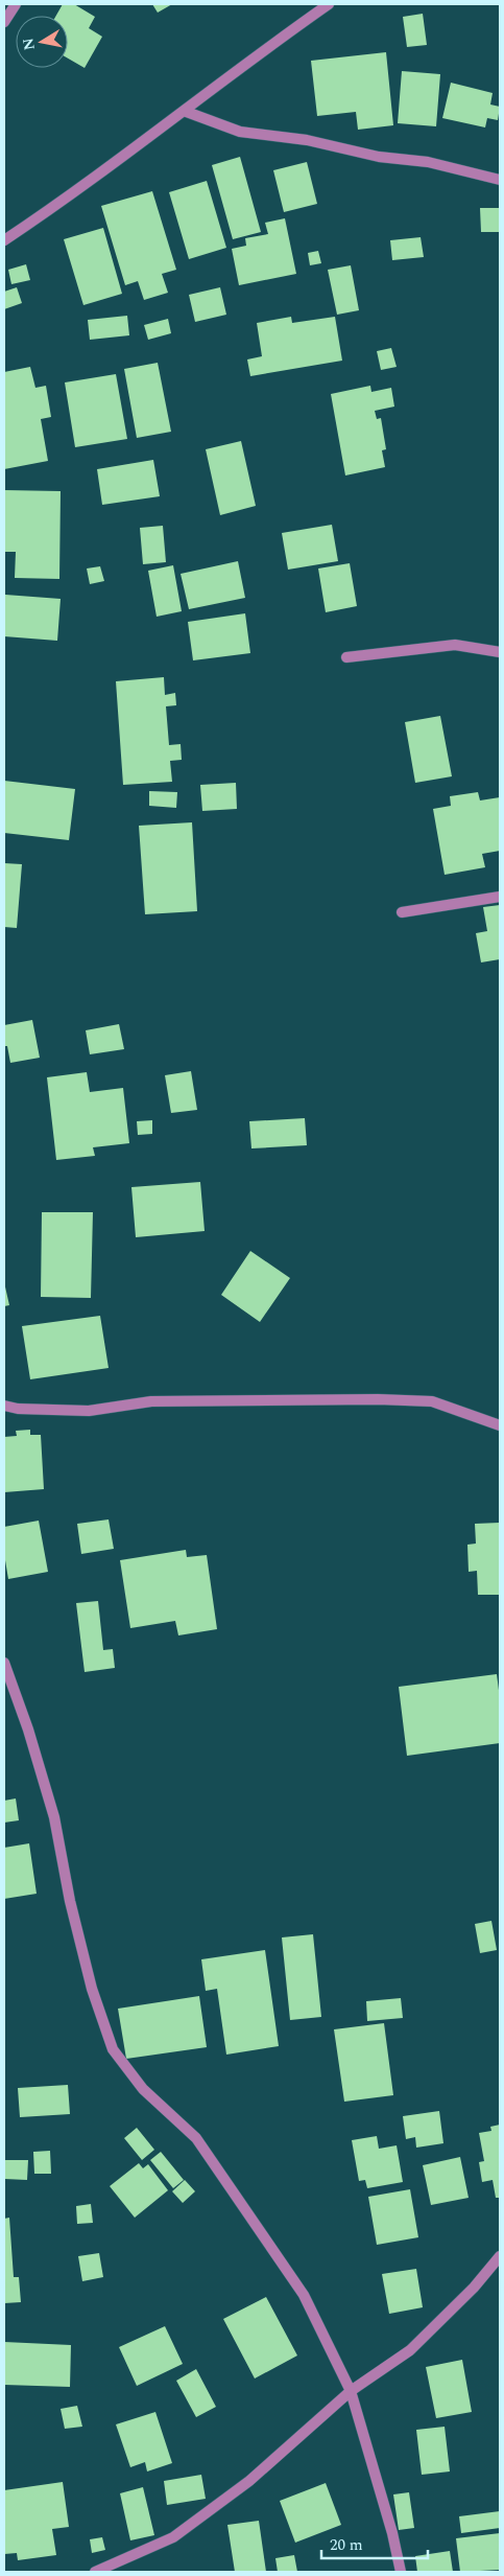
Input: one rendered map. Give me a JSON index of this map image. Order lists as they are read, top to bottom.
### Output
{
  "scale_bar": "20 m",
  "north": "left"
}
